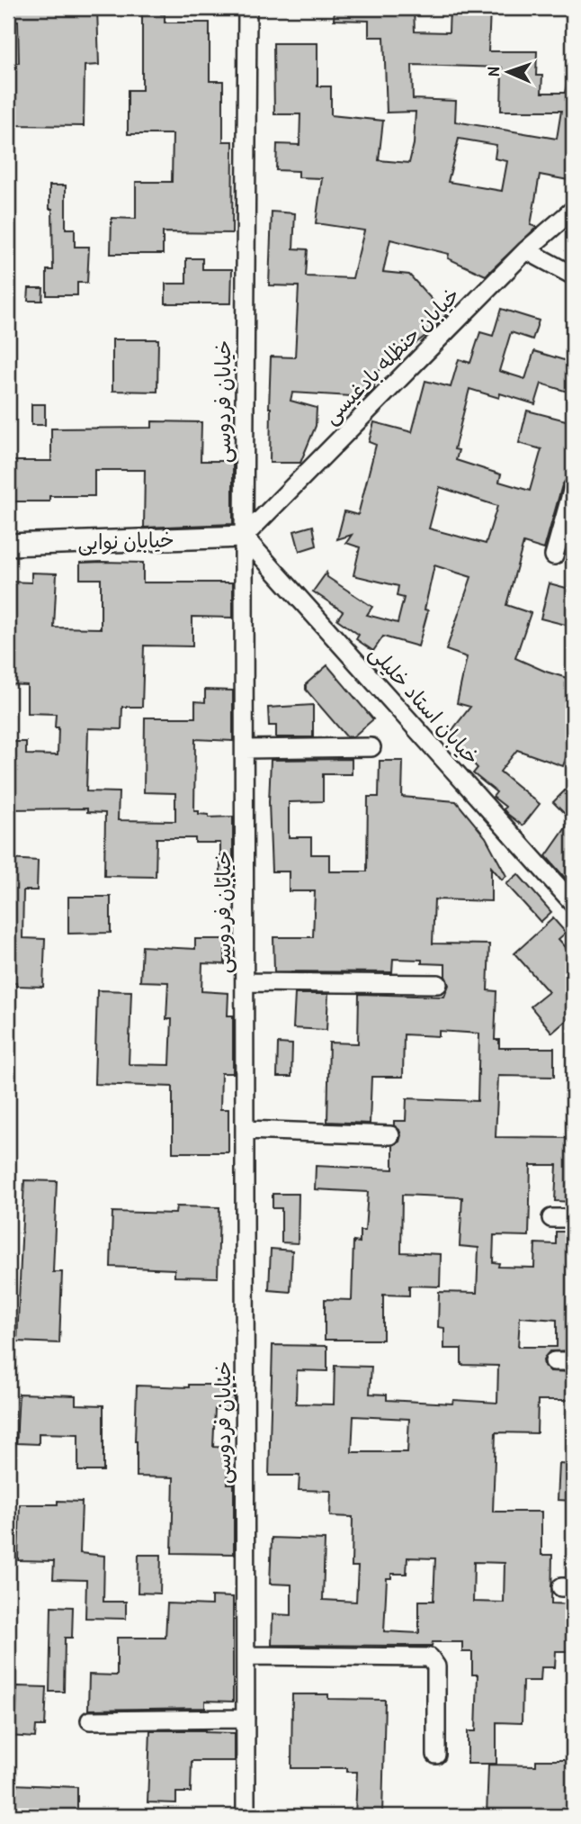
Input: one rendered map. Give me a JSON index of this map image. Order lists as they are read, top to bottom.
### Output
{
  "streets": {
    "street": [
      "خیابان حنظله بادغیسی",
      "خیابان فردوسی",
      "خیابان نوایی",
      "خیابان استاد خلیلی"
    ]
  },
  "crossings": [
    ["خیابان حنظله بادغیسی", "خیابان فردوسی"],
    ["خیابان حنظله بادغیسی", "خیابان نوایی"],
    ["خیابان حنظله بادغیسی", "خیابان استاد خلیلی"],
    ["خیابان فردوسی", "خیابان نوایی"],
    ["خیابان فردوسی", "خیابان استاد خلیلی"],
    ["خیابان نوایی", "خیابان استاد خلیلی"]
  ],
  "north": "left"
}
